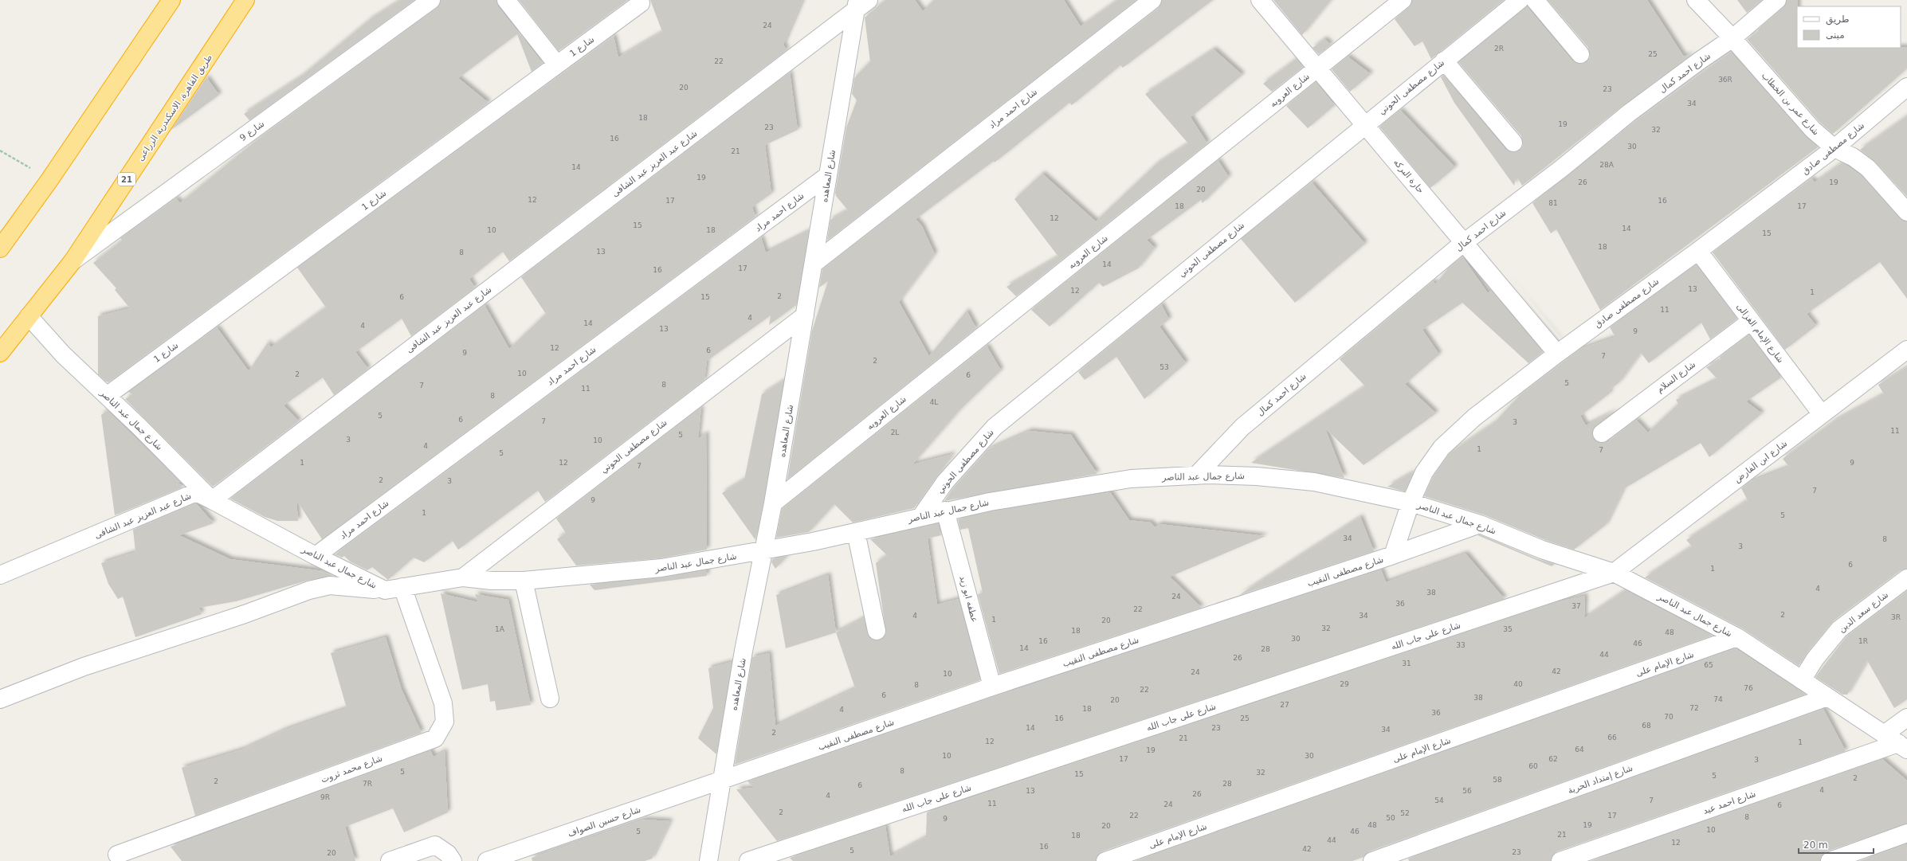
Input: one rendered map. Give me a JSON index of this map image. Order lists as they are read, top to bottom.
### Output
{
  "streets": {
    "highway": ["طريق القاهرة, الاسكندرية الزراعى", "21"],
    "street": [
      "شارع 1",
      "شارع احمد كمال",
      "شارع مصطفى الحوتي",
      "شارع العروبه",
      "شارع عمر بن الخطاب",
      "شارع احمد مراد",
      "شارع 9",
      "شارع مصطفى صادق",
      "شارع عبد العزيز عبد الشافى",
      "شارع المعاهده",
      "حارة البركه",
      "شارع الإمام الغزالى",
      "شارع السلام",
      "شارع جمال عبد الناصر",
      "شارع ابن الفارض",
      "شارع مصطفى النقيب",
      "عطفه ابو زيد",
      "شارع سعد الدين",
      "شارع على جاب الله",
      "شارع الإمام على",
      "شارع محمد ثروت",
      "شارع إمتداد الحرية",
      "شارع احمد عيد",
      "شارع حسين الصواف"
    ]
  },
  "crossings": [
    ["شارع 1", "شارع جمال عبد الناصر"],
    ["شارع احمد كمال", "شارع عمر بن الخطاب"],
    ["شارع احمد كمال", "حارة البركه"],
    ["شارع احمد كمال", "شارع جمال عبد الناصر"],
    ["شارع مصطفى الحوتي", "شارع المعاهده"],
    ["شارع مصطفى الحوتي", "حارة البركه"],
    ["شارع مصطفى الحوتي", "شارع جمال عبد الناصر"],
    ["شارع العروبه", "شارع المعاهده"],
    ["شارع العروبه", "حارة البركه"],
    ["شارع عمر بن الخطاب", "شارع مصطفى صادق"],
    ["طريق القاهرة, الاسكندرية الزراعى", "شارع 9"],
    ["طريق القاهرة, الاسكندرية الزراعى", "شارع جمال عبد الناصر"],
    ["شارع احمد مراد", "شارع المعاهده"],
    ["شارع احمد مراد", "شارع جمال عبد الناصر"],
    ["شارع مصطفى صادق", "حارة البركه"],
    ["شارع مصطفى صادق", "شارع الإمام الغزالى"],
    ["شارع مصطفى صادق", "شارع جمال عبد الناصر"],
    ["شارع مصطفى صادق", "شارع مصطفى النقيب"],
    ["شارع عبد العزيز عبد الشافى", "شارع المعاهده"],
    ["شارع عبد العزيز عبد الشافى", "شارع جمال عبد الناصر"],
    ["شارع المعاهده", "شارع جمال عبد الناصر"],
    ["شارع المعاهده", "شارع مصطفى النقيب"],
    ["شارع المعاهده", "شارع حسين الصواف"],
    ["شارع الإمام الغزالى", "شارع السلام"],
    ["شارع الإمام الغزالى", "شارع ابن الفارض"],
    ["شارع جمال عبد الناصر", "شارع ابن الفارض"],
    ["شارع جمال عبد الناصر", "شارع مصطفى النقيب"],
    ["شارع جمال عبد الناصر", "عطفه ابو زيد"],
    ["شارع جمال عبد الناصر", "شارع سعد الدين"],
    ["شارع جمال عبد الناصر", "شارع على جاب الله"],
    ["شارع جمال عبد الناصر", "شارع الإمام على"],
    ["شارع جمال عبد الناصر", "شارع محمد ثروت"],
    ["شارع جمال عبد الناصر", "شارع إمتداد الحرية"],
    ["شارع جمال عبد الناصر", "شارع احمد عيد"],
    ["شارع ابن الفارض", "شارع على جاب الله"],
    ["شارع مصطفى النقيب", "عطفه ابو زيد"],
    ["شارع مصطفى النقيب", "شارع حسين الصواف"]
  ],
  "house_numbers": [
    "24",
    "2R",
    "25",
    "22",
    "36R",
    "20",
    "23",
    "34",
    "18",
    "19",
    "23",
    "32",
    "16",
    "30",
    "21",
    "28A",
    "14",
    "19",
    "26",
    "19",
    "20",
    "12",
    "17",
    "16",
    "81",
    "18",
    "17",
    "12",
    "15",
    "14",
    "10",
    "18",
    "15",
    "18",
    "13",
    "8",
    "14",
    "17",
    "16",
    "13",
    "12",
    "1",
    "2",
    "6",
    "15",
    "11",
    "4",
    "14",
    "4",
    "13",
    "9",
    "12",
    "6",
    "9",
    "7",
    "2",
    "53",
    "10",
    "2",
    "6",
    "5",
    "8",
    "7",
    "11",
    "8",
    "4L",
    "5",
    "6",
    "7",
    "3",
    "11",
    "2L",
    "5",
    "3",
    "10",
    "4",
    "1",
    "7",
    "5",
    "1",
    "12",
    "9",
    "7",
    "2",
    "3",
    "7",
    "9",
    "1",
    "5",
    "34",
    "8",
    "3",
    "6",
    "1",
    "4",
    "38",
    "24",
    "36",
    "37",
    "22",
    "2",
    "4",
    "34",
    "3R",
    "1",
    "20",
    "32",
    "1A",
    "35",
    "18",
    "48",
    "30",
    "16",
    "1R",
    "46",
    "33",
    "14",
    "28",
    "44",
    "26",
    "31",
    "65",
    "42",
    "24",
    "10",
    "29",
    "40",
    "8",
    "76",
    "22",
    "6",
    "38",
    "74",
    "20",
    "27",
    "72",
    "18",
    "4",
    "36",
    "70",
    "16",
    "25",
    "68",
    "14",
    "23",
    "34",
    "2",
    "66",
    "21",
    "12",
    "1",
    "64",
    "19",
    "10",
    "30",
    "17",
    "62",
    "3",
    "60",
    "8",
    "5",
    "32",
    "15",
    "5",
    "2",
    "58",
    "2",
    "7R",
    "28",
    "6",
    "4",
    "13",
    "56",
    "26",
    "4",
    "9R",
    "54",
    "7",
    "11",
    "24",
    "6",
    "2",
    "52",
    "22",
    "17",
    "8",
    "50",
    "9",
    "48",
    "19",
    "20",
    "10",
    "5",
    "46",
    "21",
    "18",
    "44",
    "12",
    "16",
    "42",
    "5",
    "23",
    "20"
  ],
  "legend": ["طريق", "مبنى"],
  "scale_bar": "20 m"
}
